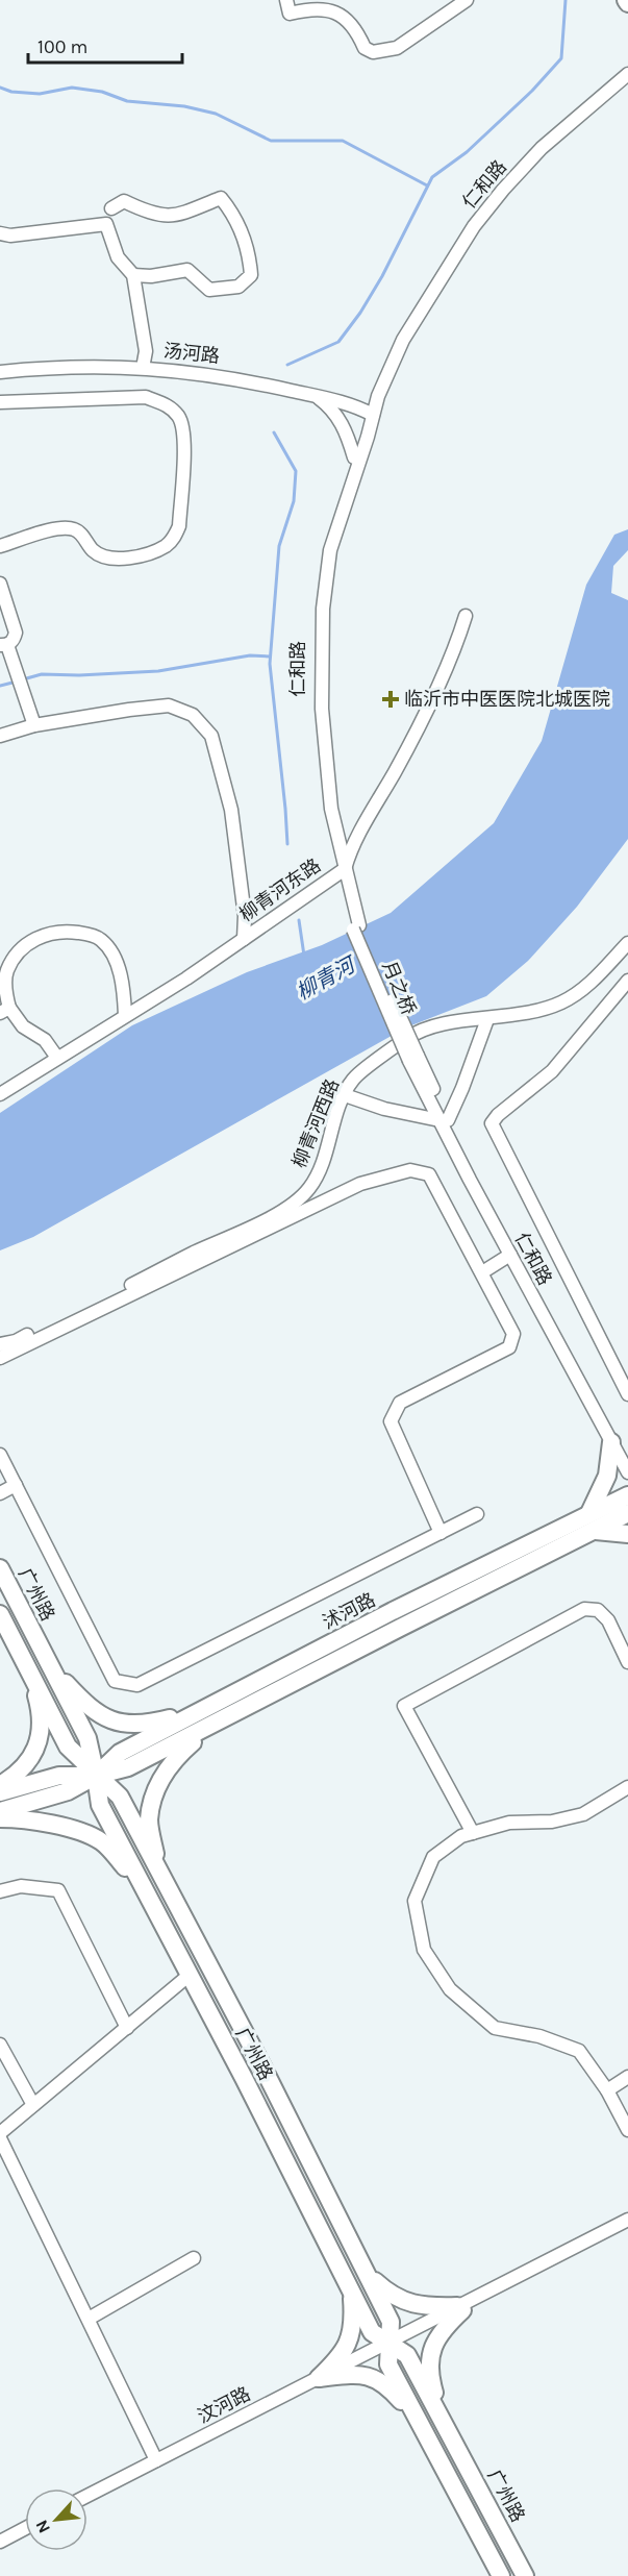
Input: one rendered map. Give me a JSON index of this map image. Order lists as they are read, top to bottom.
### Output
{
  "streets": {
    "main road": ["广州路", "沭河路"],
    "street": [
      "仁和路",
      "汤河路",
      "柳青河东路",
      "月之桥",
      "柳青河西路",
      "汶河路"
    ]
  },
  "crossings": [
    ["仁和路", "汤河路"],
    ["仁和路", "柳青河东路"],
    ["仁和路", "月之桥"],
    ["广州路", "沭河路"],
    ["广州路", "汶河路"]
  ],
  "water": ["柳青河"],
  "places": {
    "health": ["临沂市中医医院北城医院"]
  },
  "scale_bar": "100 m",
  "north": "bottom left"
}
